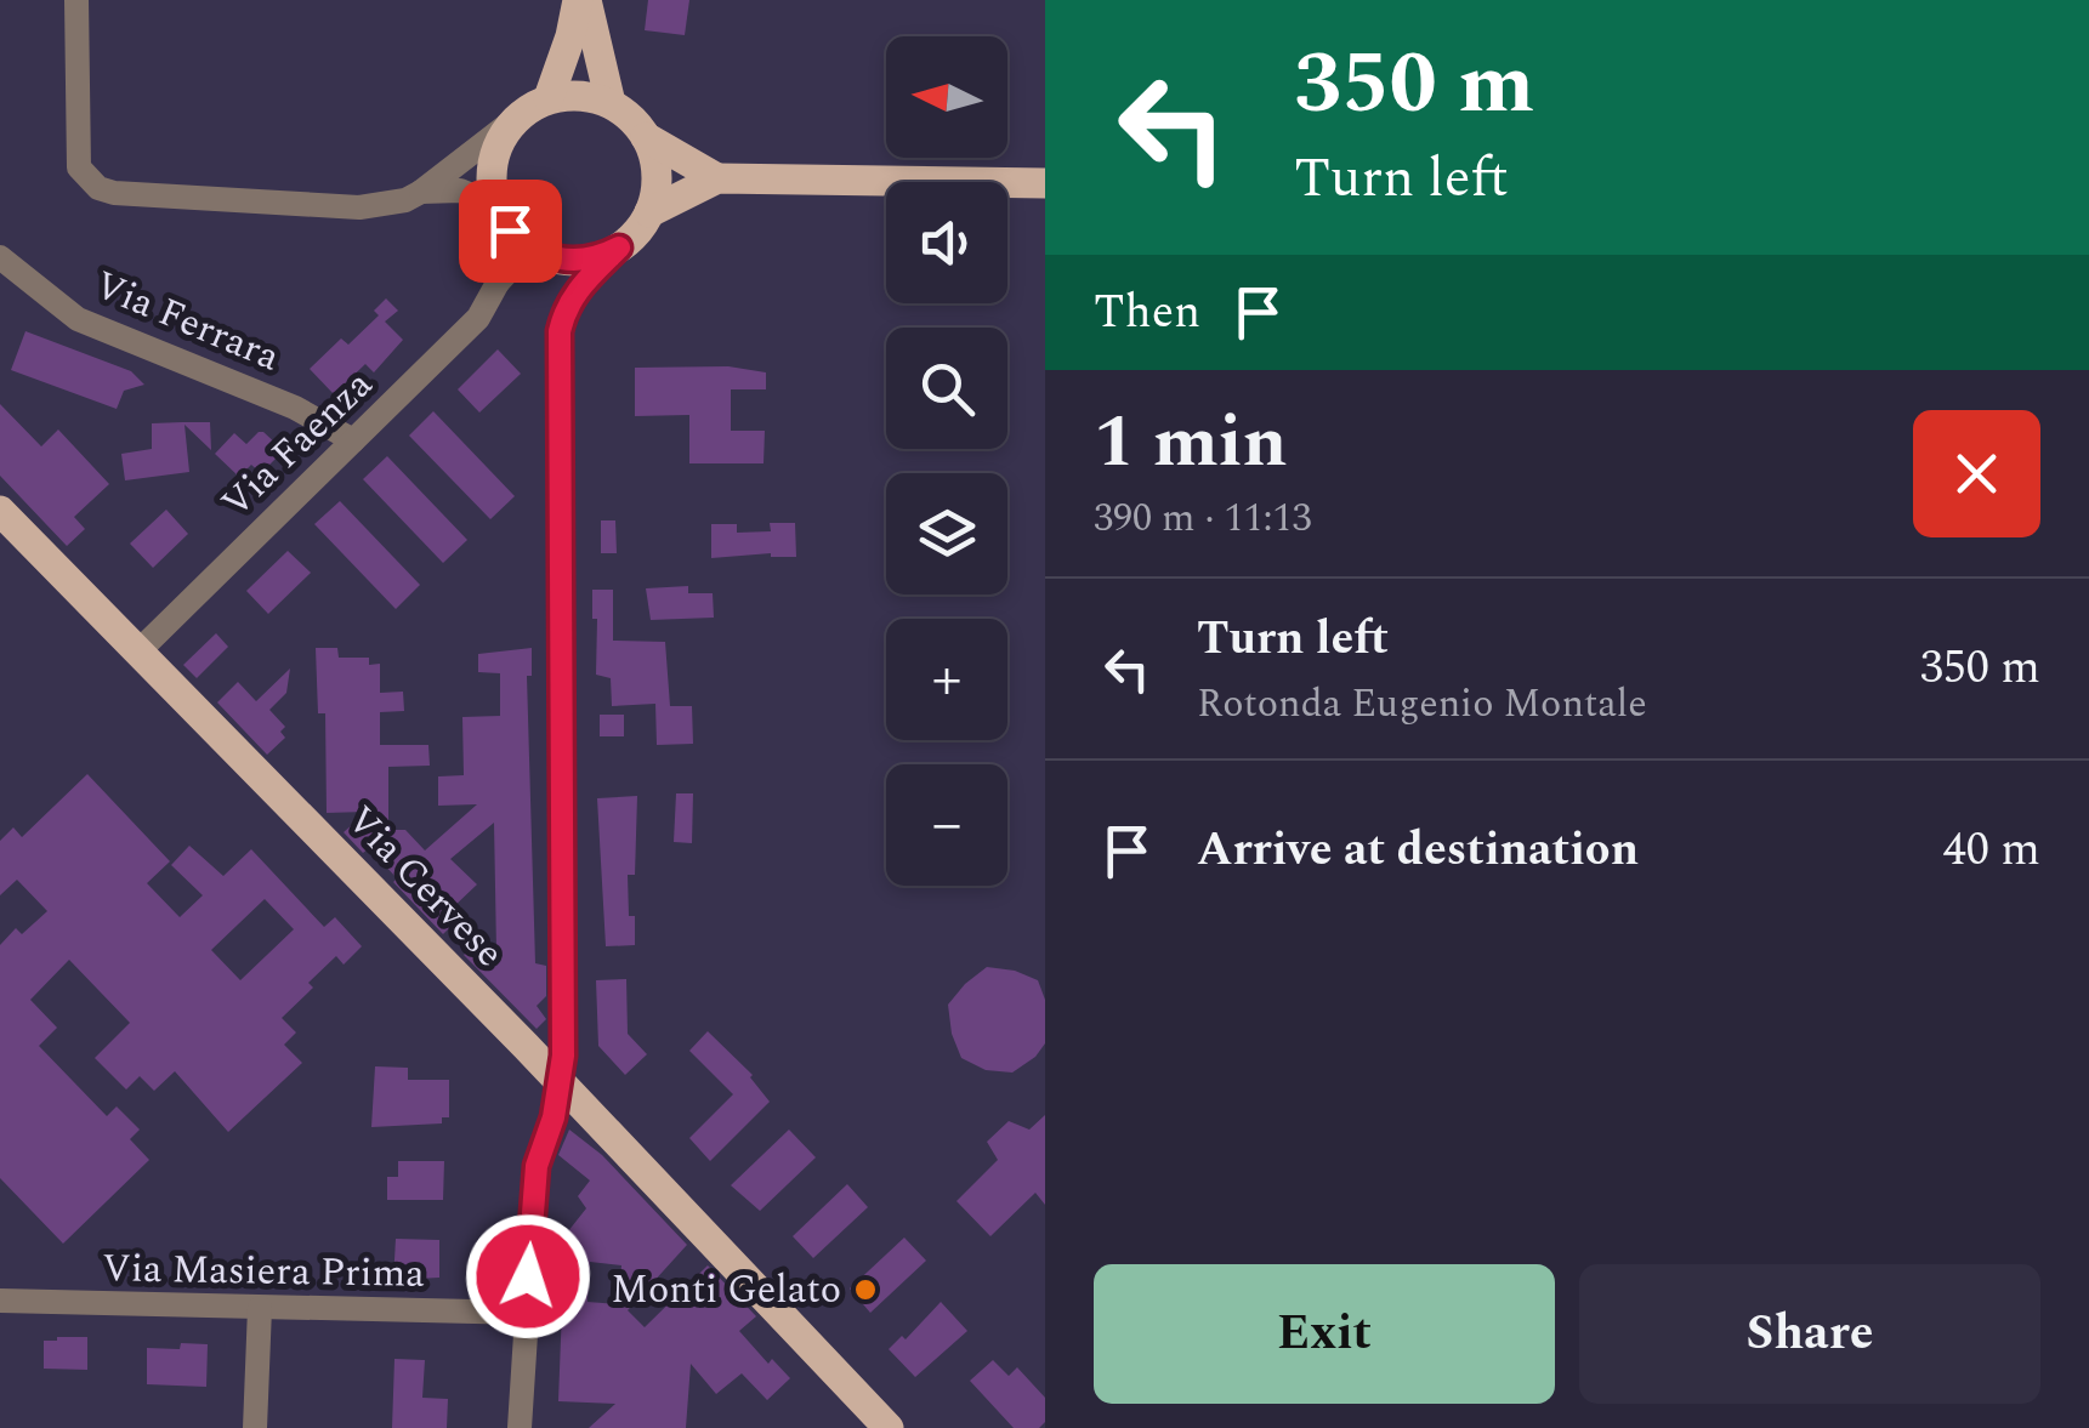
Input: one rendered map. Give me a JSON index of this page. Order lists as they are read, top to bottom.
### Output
{
  "streets": {
    "main road": ["Via Cervese"],
    "street": ["Via Ferrara", "Via Faenza", "Via Masiera Prima"]
  },
  "crossings": [
    ["Via Ferrara", "Via Faenza"],
    ["Via Faenza", "Via Cervese"]
  ],
  "places": ["Monti Gelato"],
  "north": "left",
  "page": {
    "turn": ["350 m", "Turn left"],
    "map_buttons": ["+", "−"],
    "then": "Then",
    "heading": ["1 min", "390 m · 11:13"],
    "list": [
      {
        "name": "Turn left",
        "note": "Rotonda Eugenio Montale",
        "value": "350 m"
      },
      {
        "name": "Arrive at destination",
        "value": "40 m"
      }
    ],
    "buttons": ["Exit", "Share"]
  }
}
